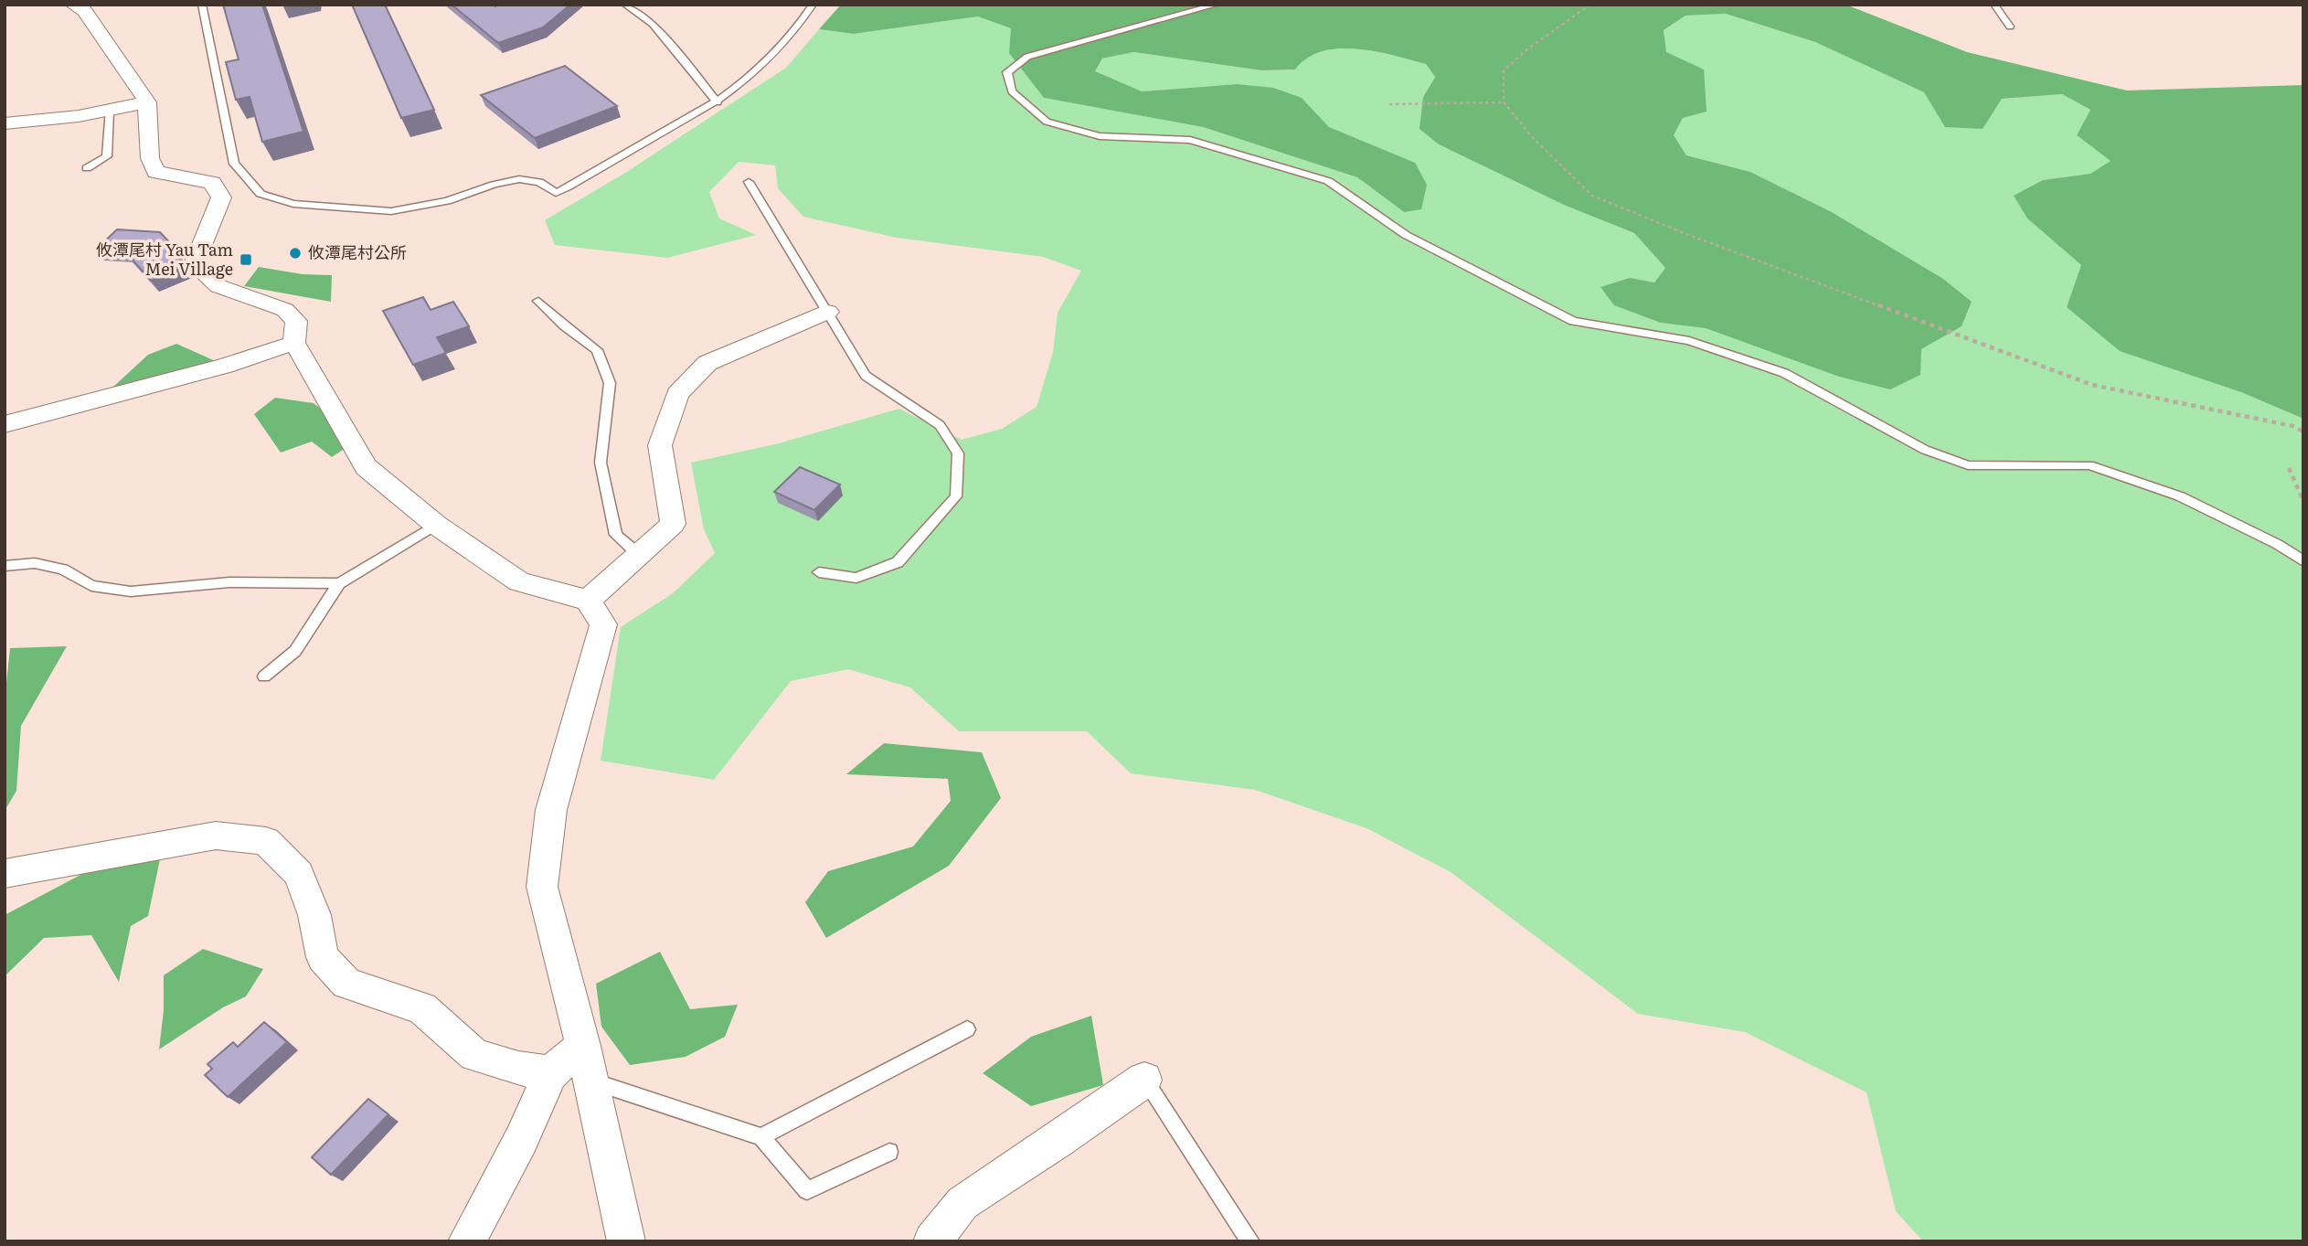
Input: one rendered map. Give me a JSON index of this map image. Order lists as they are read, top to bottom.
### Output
{
  "places": {
    "other": ["攸潭尾村公所"],
    "transit": ["攸潭尾村 Yau Tam Mei Village"]
  }
}
